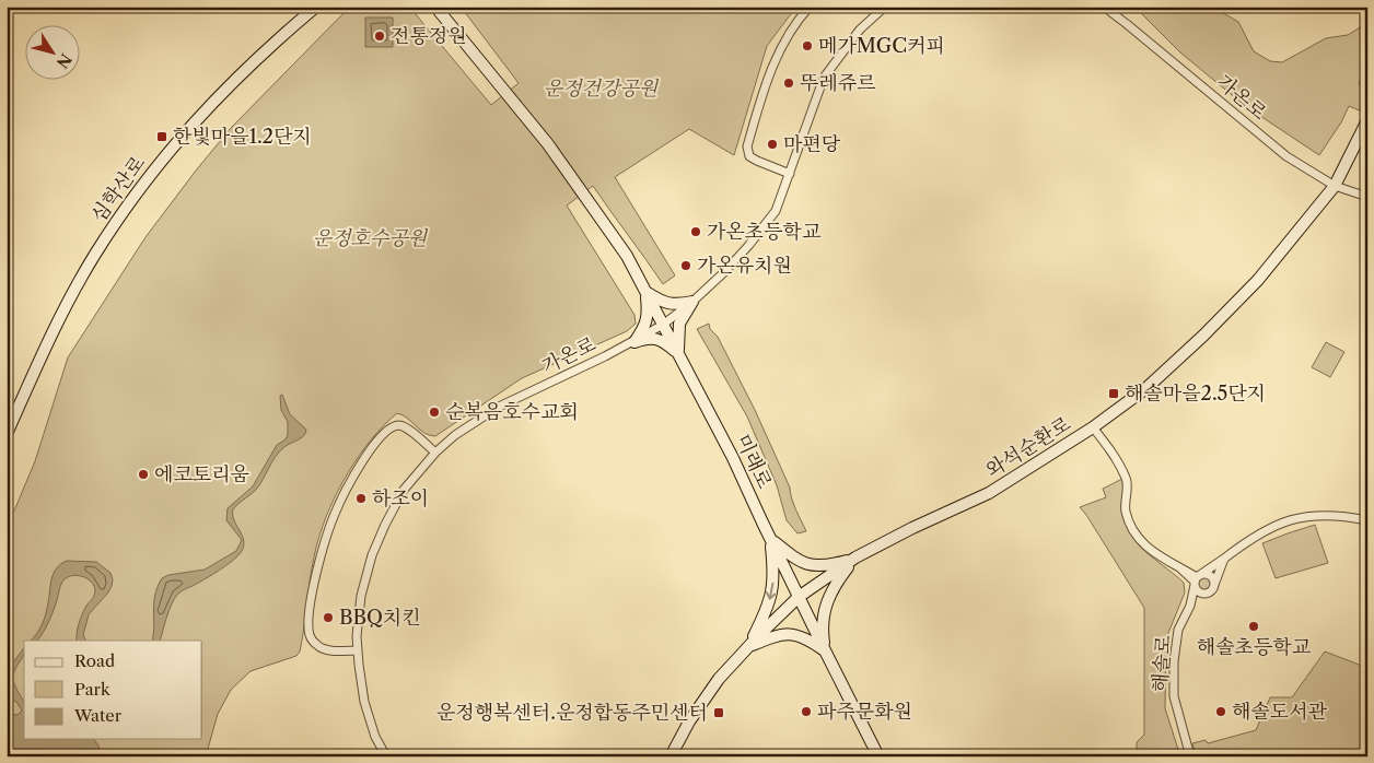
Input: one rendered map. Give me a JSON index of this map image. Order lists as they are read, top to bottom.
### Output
{
  "streets": {
    "street": [
      "가온로",
      "심학산로",
      "와석순환로",
      "미래로",
      "해솔로"
    ]
  },
  "crossings": [
    ["가온로", "와석순환로"],
    ["가온로", "미래로"],
    ["와석순환로", "미래로"]
  ],
  "parks": ["운정건강공원", "운정호수공원"],
  "places": {
    "other": [
      "전통정원",
      "메가MGC커피",
      "뚜레쥬르",
      "마편당",
      "가온초등학교",
      "가온유치원",
      "순복음호수교회",
      "에코토리움",
      "하조이",
      "BBQ치킨",
      "해솔초등학교",
      "파주문화원",
      "해솔도서관"
    ],
    "transit": ["한빛마을1.2단지", "해솔마을2.5단지", "운정행복센터.운정합동주민센터"]
  },
  "legend": ["Road", "Park", "Water"],
  "north": "bottom right"
}
